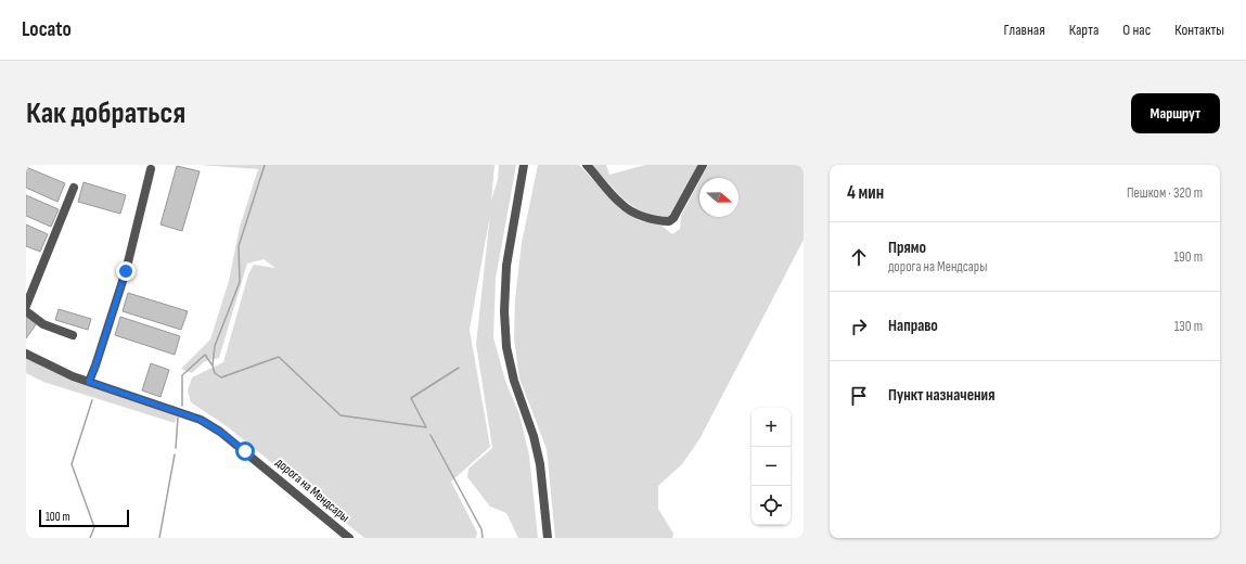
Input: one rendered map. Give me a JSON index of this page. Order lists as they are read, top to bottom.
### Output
{
  "streets": {
    "street": ["дорога на Мендсары"]
  },
  "scale_bar": "100 m",
  "north": "right",
  "page": {
    "header": "Locato",
    "nav": [
      "Главная",
      "Карта",
      "О нас",
      "Контакты"
    ],
    "buttons": "Маршрут",
    "title": "Как добраться",
    "heading": ["4 мин", "Пешком · 320 m"],
    "list": [
      ["Прямо", "дорога на Мендсары", "190 m"],
      ["Направо", "130 m"],
      "Пункт назначения"
    ],
    "map_buttons": ["+", "−"],
    "scale": "100 m"
  }
}
